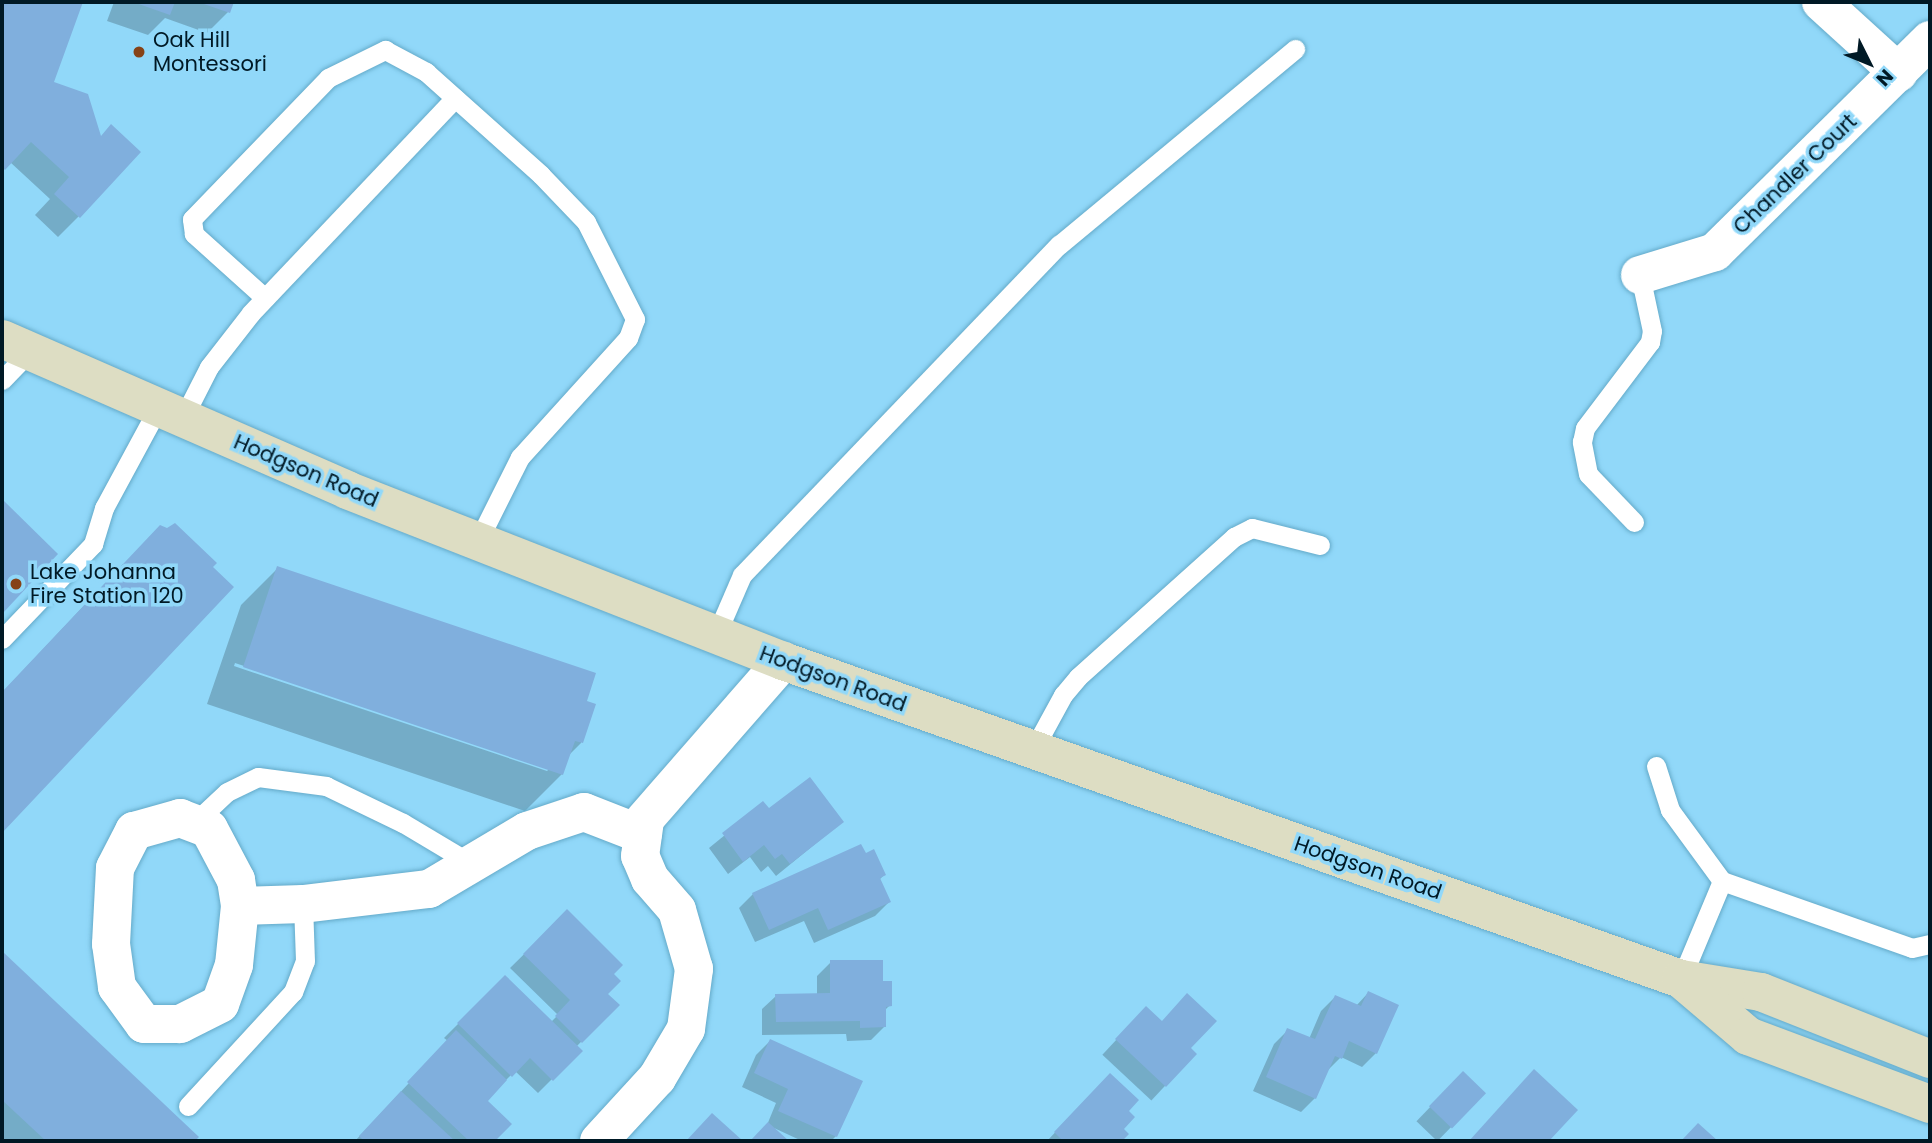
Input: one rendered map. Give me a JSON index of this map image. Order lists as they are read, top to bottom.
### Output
{
  "streets": {
    "main road": ["Hodgson Road"],
    "street": ["Chandler Court"]
  },
  "places": ["Oak Hill Montessori", "Lake Johanna Fire Station 120"],
  "north": "bottom right"
}
